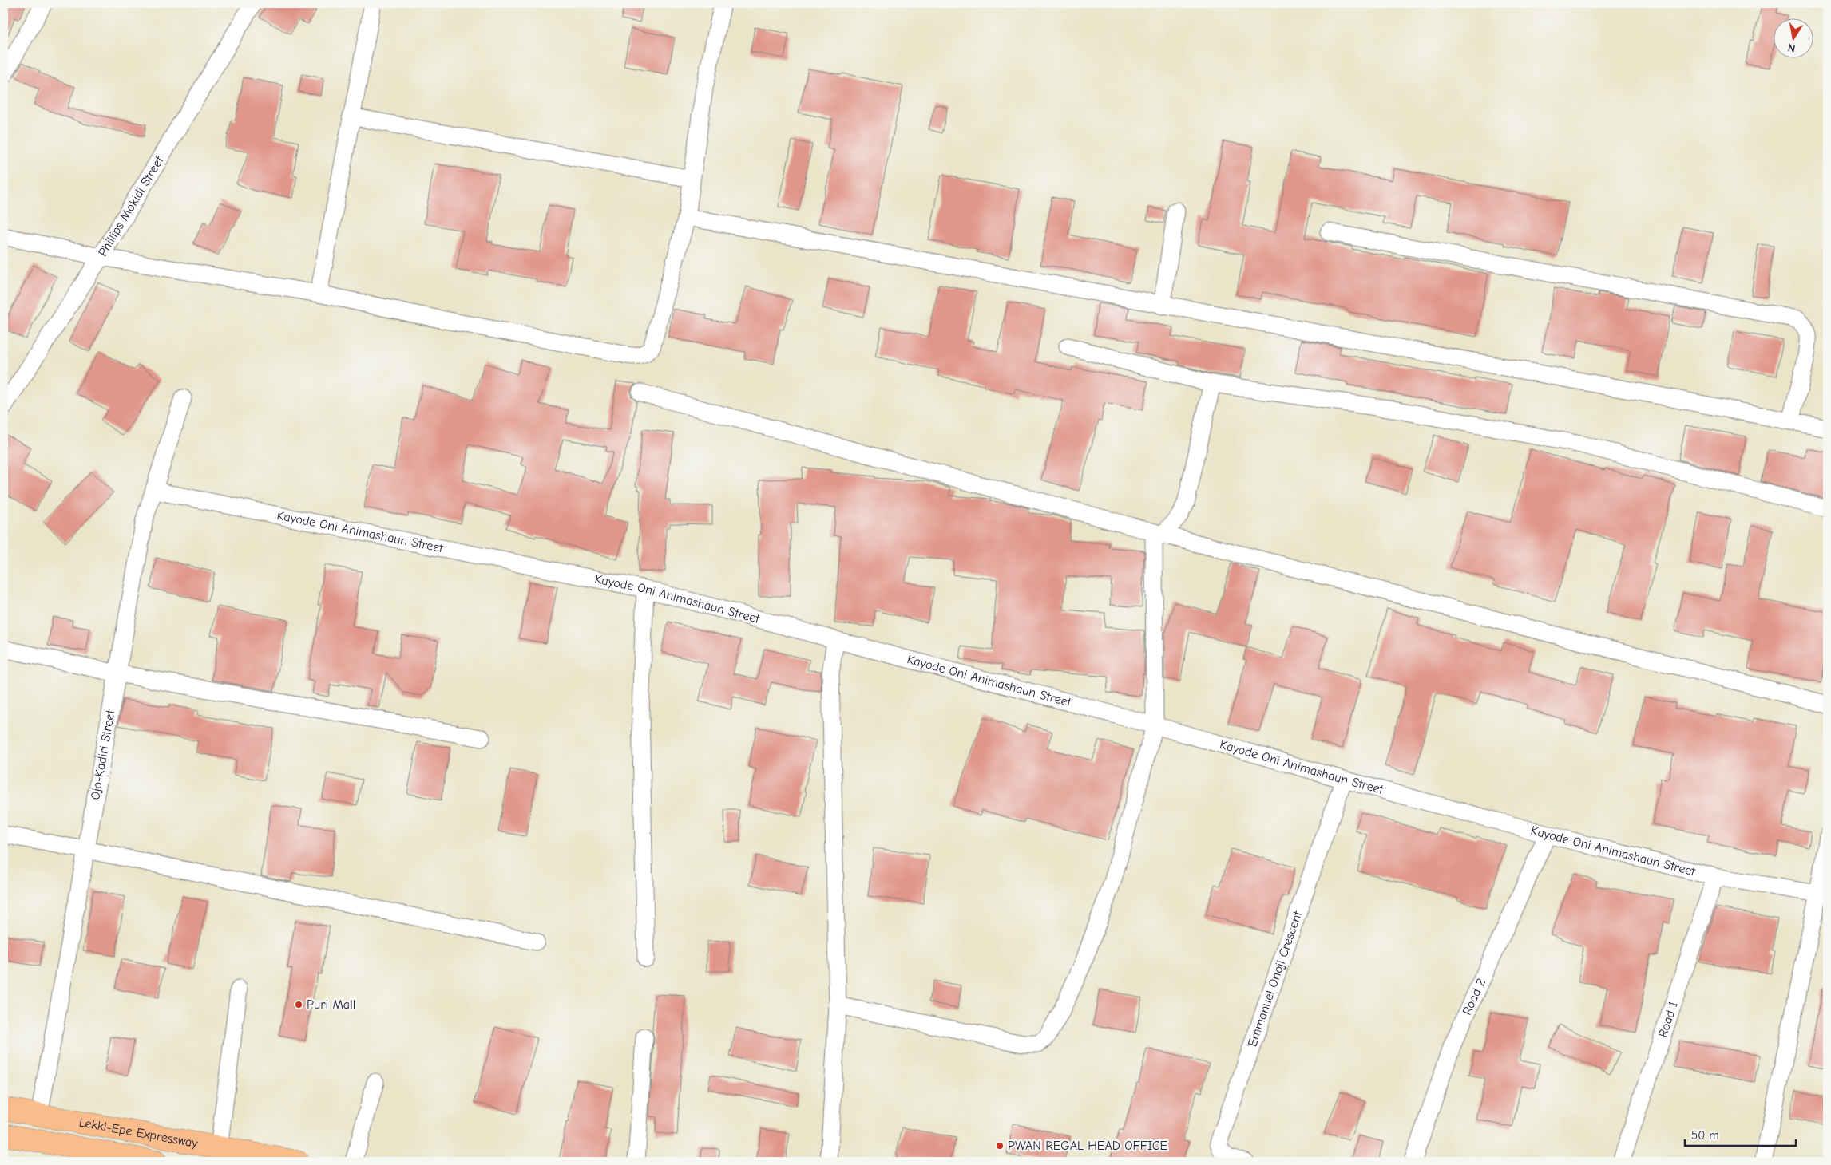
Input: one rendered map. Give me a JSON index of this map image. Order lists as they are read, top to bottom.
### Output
{
  "streets": {
    "highway": ["Lekki-Epe Expressway"],
    "street": [
      "Phillips Mokidi Street",
      "Kayode Oni Animashaun Street",
      "Ojo-Kadiri Street",
      "Emmanuel Onoji Crescent",
      "Road 2",
      "Road 1"
    ]
  },
  "crossings": [
    ["Kayode Oni Animashaun Street", "Ojo-Kadiri Street"],
    ["Kayode Oni Animashaun Street", "Emmanuel Onoji Crescent"],
    ["Kayode Oni Animashaun Street", "Road 2"],
    ["Kayode Oni Animashaun Street", "Road 1"],
    ["Ojo-Kadiri Street", "Lekki-Epe Expressway"]
  ],
  "places": ["Puri Mall", "PWAN REGAL HEAD OFFICE"],
  "scale_bar": "50 m",
  "north": "bottom"
}
